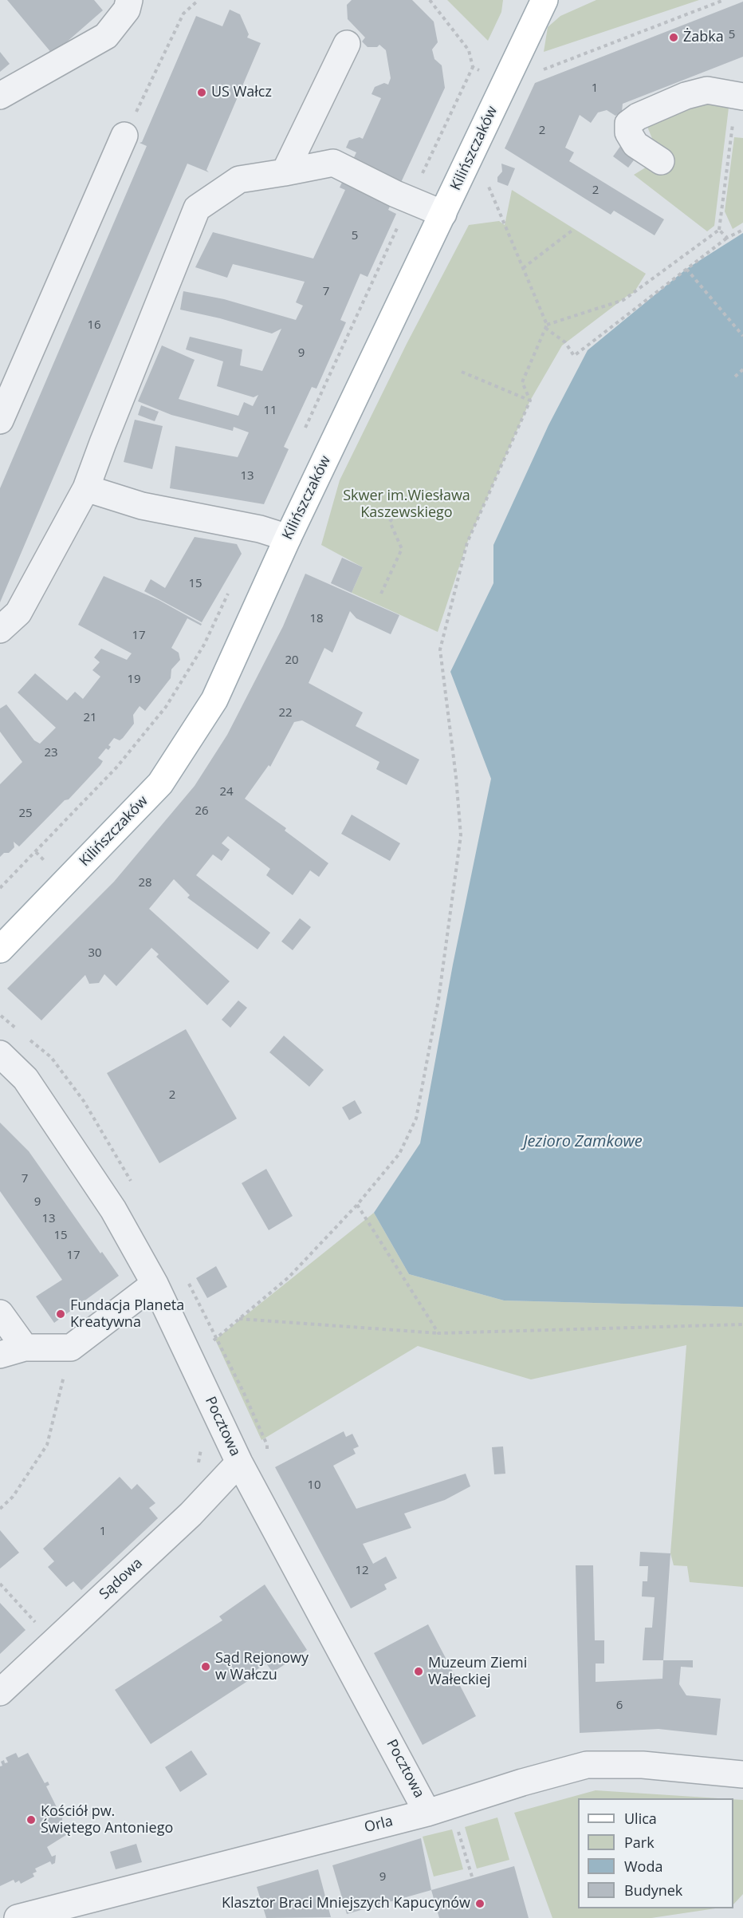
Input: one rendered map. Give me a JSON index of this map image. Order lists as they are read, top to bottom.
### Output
{
  "streets": {
    "main road": ["Kilińszczaków"],
    "street": ["Pocztowa", "Sądowa", "Orla"]
  },
  "crossings": [
    ["Pocztowa", "Sądowa"],
    ["Pocztowa", "Orla"]
  ],
  "water": ["Jezioro Zamkowe"],
  "parks": ["Skwer im.Wiesława Kaszewskiego"],
  "places": [
    "Żabka",
    "US Wałcz",
    "Fundacja Planeta Kreatywna",
    "Sąd Rejonowy w Wałczu",
    "Muzeum Ziemi Wałeckiej",
    "Kościół pw. Świętego Antoniego",
    "Klasztor Braci Mniejszych Kapucynów"
  ],
  "house_numbers": [
    "5",
    "1",
    "2",
    "2",
    "5",
    "7",
    "16",
    "9",
    "11",
    "13",
    "15",
    "18",
    "17",
    "20",
    "19",
    "22",
    "21",
    "23",
    "24",
    "26",
    "25",
    "28",
    "30",
    "2",
    "7",
    "9",
    "13",
    "15",
    "17",
    "10",
    "1",
    "12",
    "6",
    "9"
  ],
  "legend": [
    "Ulica",
    "Park",
    "Woda",
    "Budynek"
  ]
}
